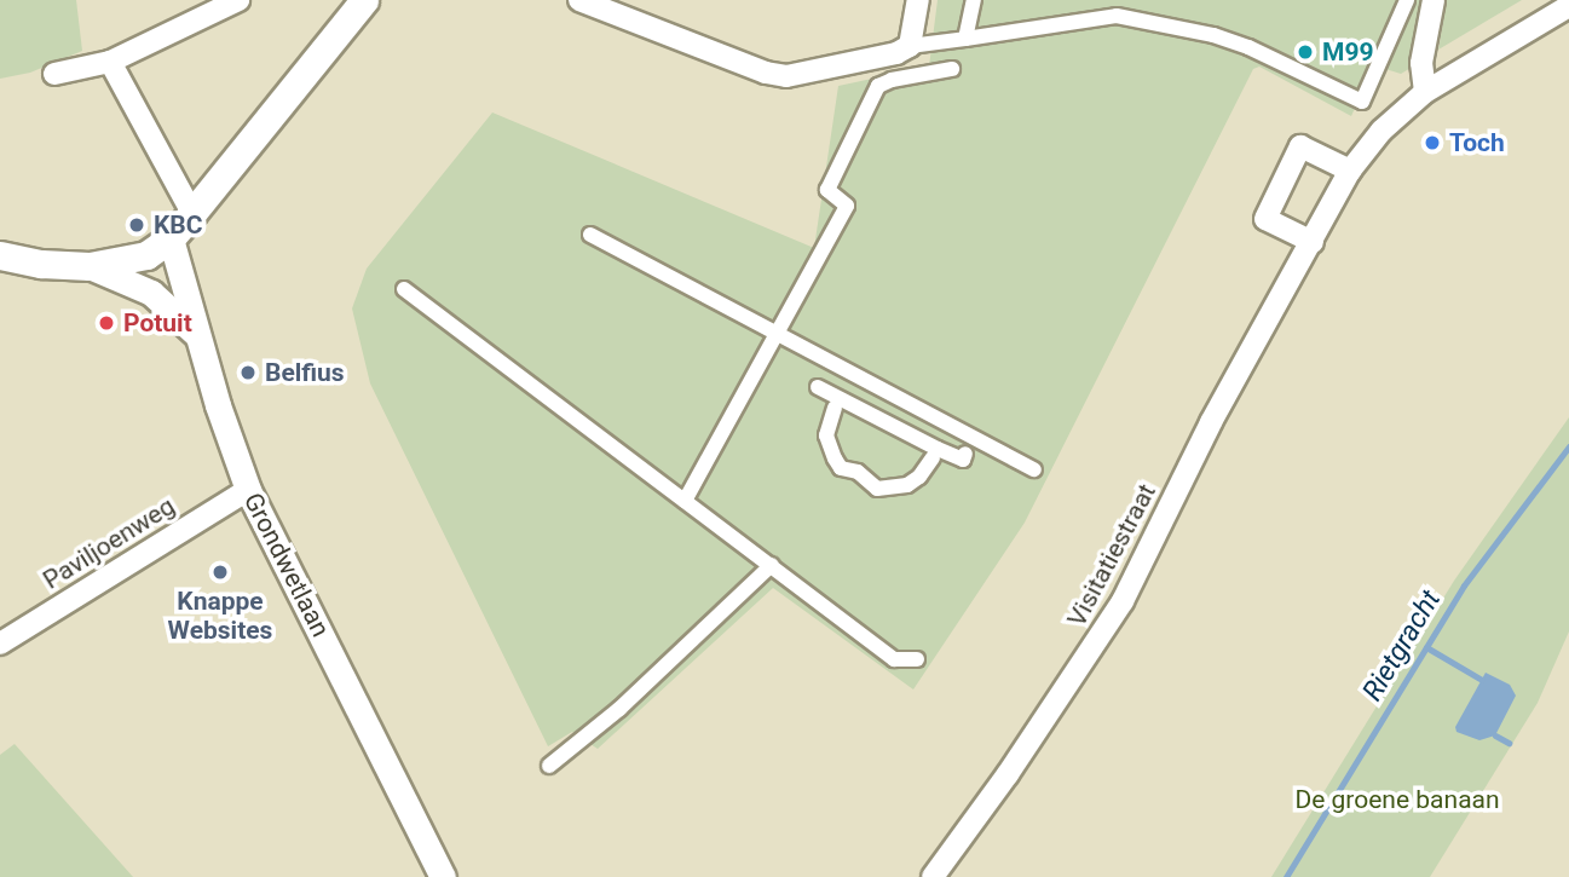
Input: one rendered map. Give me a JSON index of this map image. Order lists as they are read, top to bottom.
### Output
{
  "streets": {
    "street": ["Paviljoenweg", "Visitatiestraat", "Grondwetlaan"]
  },
  "crossings": [
    ["Paviljoenweg", "Grondwetlaan"]
  ],
  "water": ["Rietgracht"],
  "parks": ["De groene banaan"],
  "places": [
    "M99",
    "Toch",
    "KBC",
    "Potuit",
    "Belfius",
    "Knappe Websites"
  ]
}
